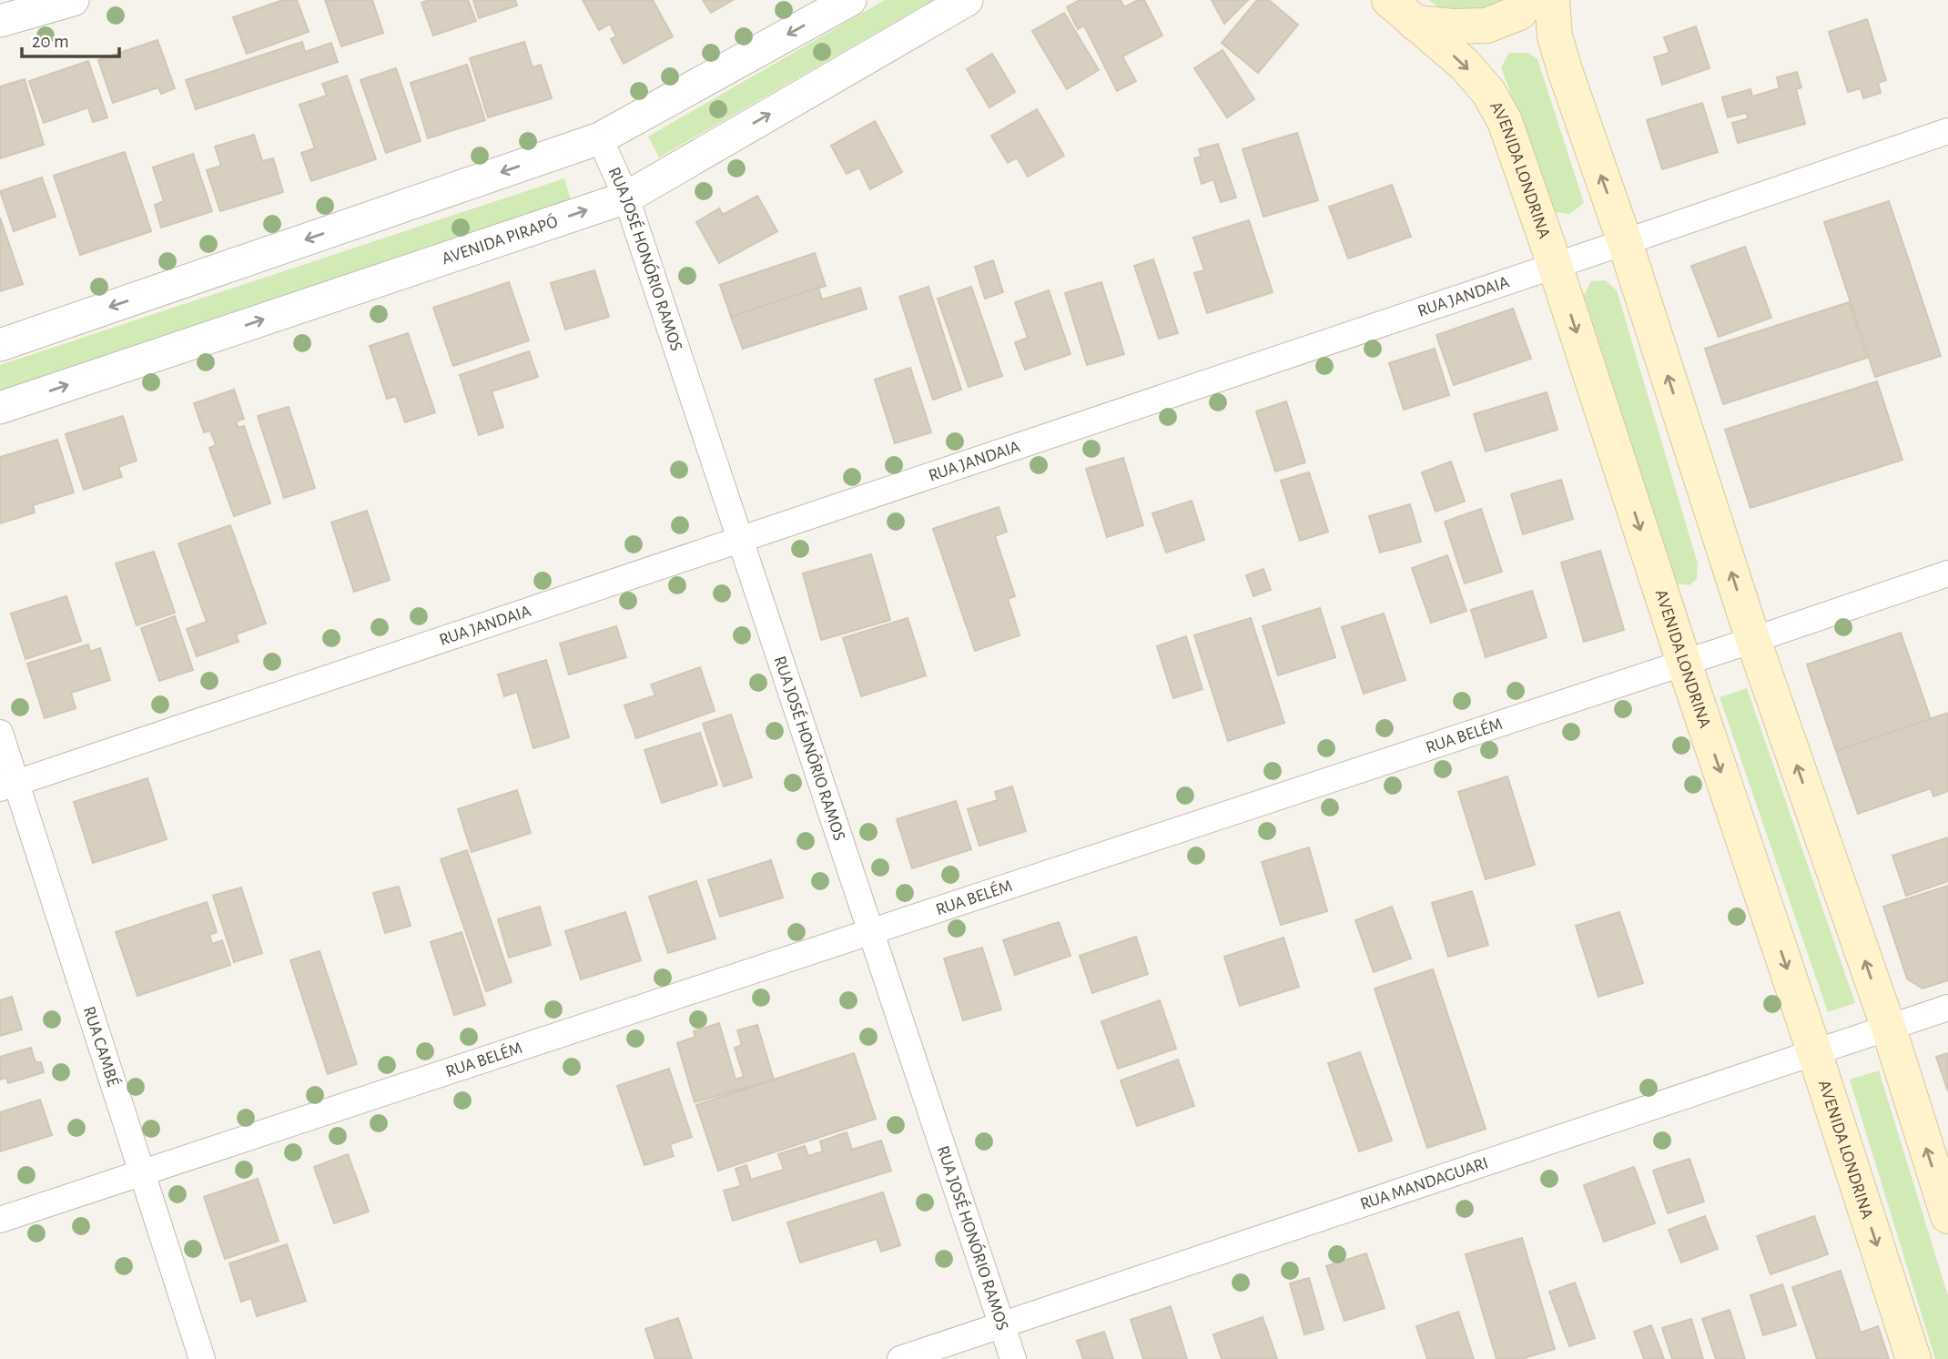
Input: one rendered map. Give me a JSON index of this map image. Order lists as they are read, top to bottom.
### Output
{
  "streets": {
    "main road": ["AVENIDA LONDRINA"],
    "street": [
      "AVENIDA PIRAPÓ",
      "RUA JOSÉ HONÓRIO RAMOS",
      "RUA JANDAIA",
      "RUA BELÉM",
      "RUA CAMBÉ",
      "RUA MANDAGUARI"
    ]
  },
  "crossings": [
    ["AVENIDA LONDRINA", "RUA JANDAIA"],
    ["AVENIDA LONDRINA", "RUA BELÉM"],
    ["AVENIDA LONDRINA", "RUA MANDAGUARI"],
    ["AVENIDA PIRAPÓ", "RUA JOSÉ HONÓRIO RAMOS"],
    ["RUA JOSÉ HONÓRIO RAMOS", "RUA JANDAIA"],
    ["RUA JOSÉ HONÓRIO RAMOS", "RUA BELÉM"],
    ["RUA JOSÉ HONÓRIO RAMOS", "RUA MANDAGUARI"],
    ["RUA JANDAIA", "RUA CAMBÉ"],
    ["RUA BELÉM", "RUA CAMBÉ"]
  ],
  "scale_bar": "20 m"
}
